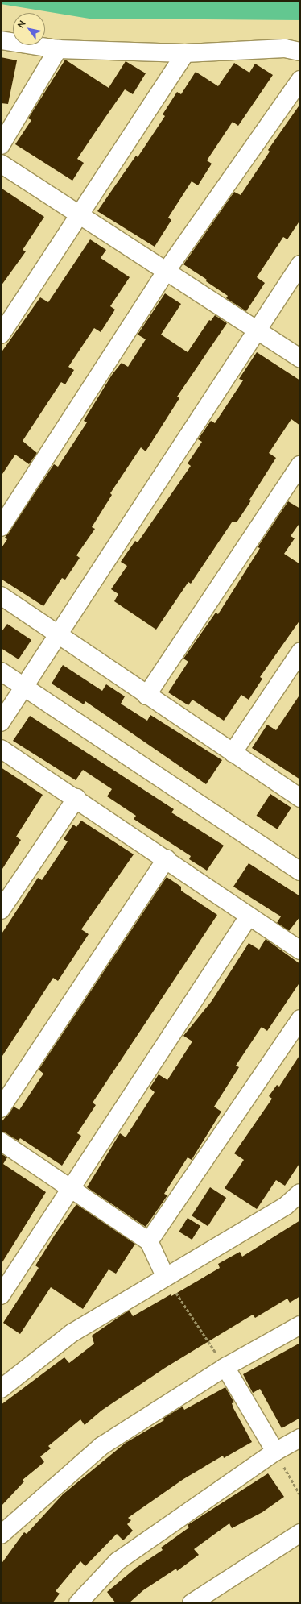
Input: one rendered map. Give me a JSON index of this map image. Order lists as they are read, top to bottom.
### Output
{
  "north": "top left"
}
